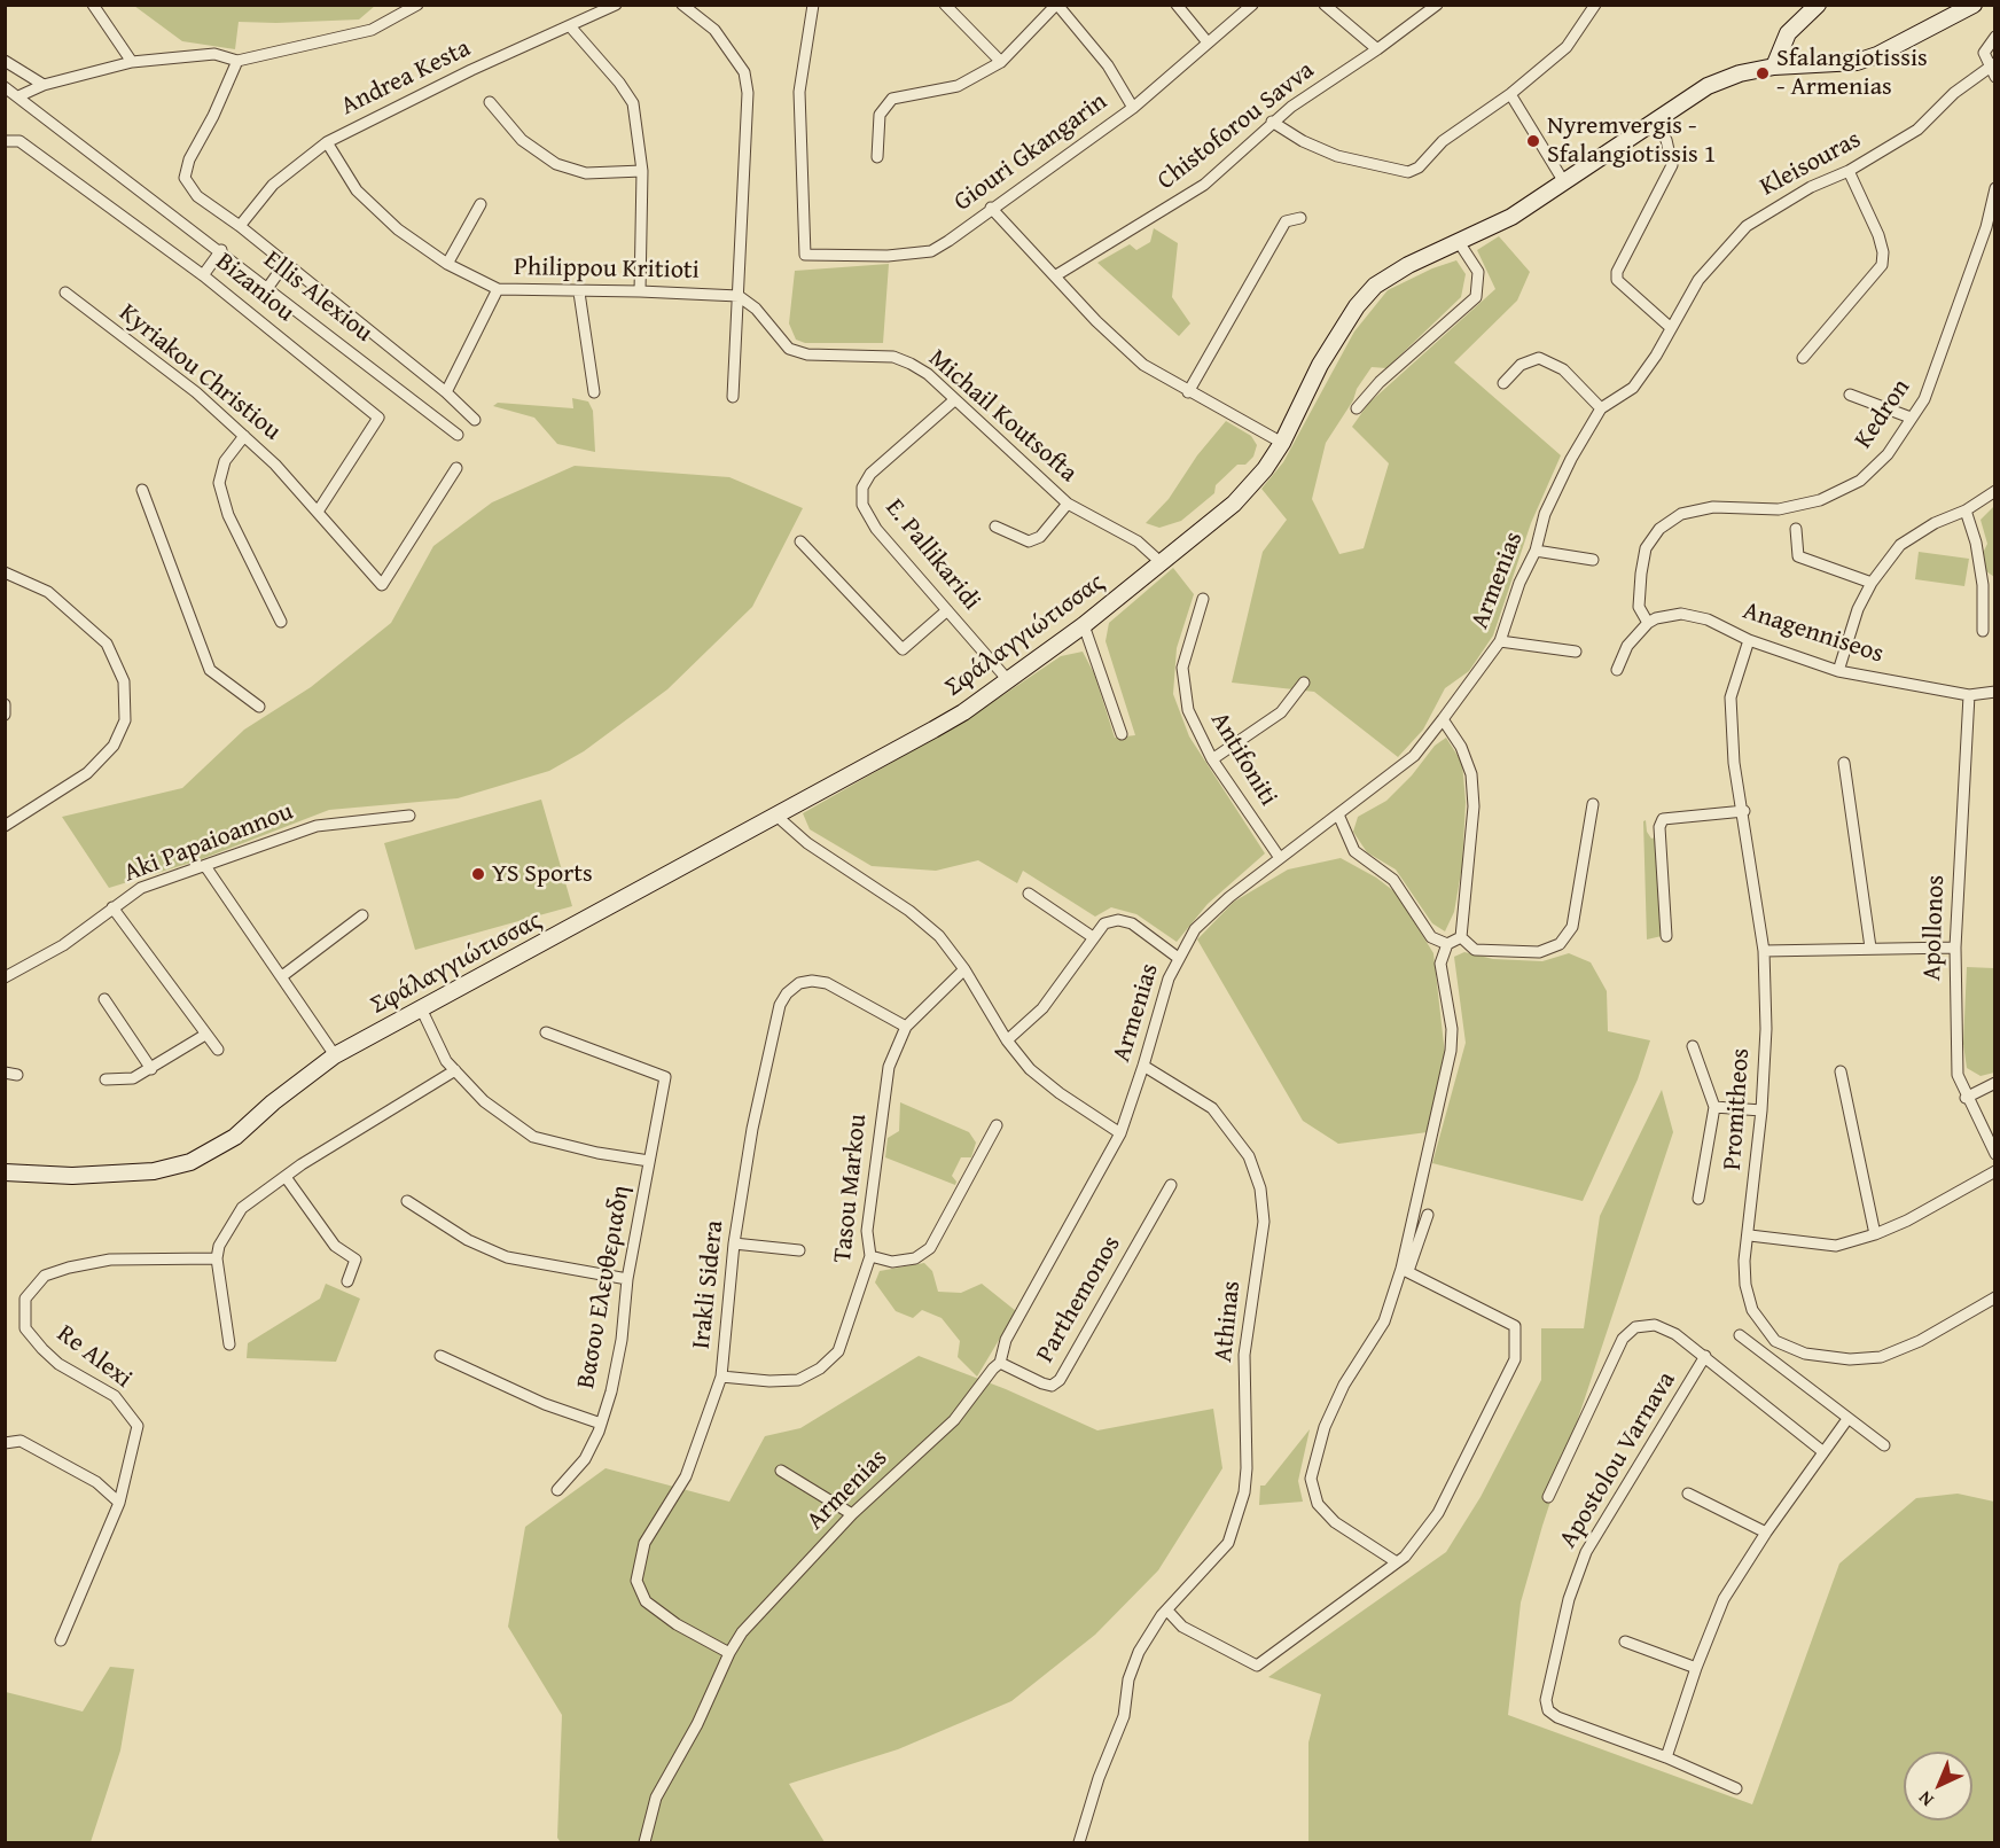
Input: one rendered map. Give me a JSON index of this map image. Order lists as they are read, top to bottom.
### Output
{
  "streets": {
    "street": [
      "Andrea Kesta",
      "Chistoforou Savva",
      "Giouri Gkangarin",
      "Kleisouras",
      "Philippou Kritioti",
      "Bizaniou",
      "Ellis Alexiou",
      "Kyriakou Christiou",
      "Kedron",
      "Michail Koutsofta",
      "E. Pallikaridi",
      "Armenias",
      "Anagenniseos",
      "Σφάλαγγιώτισσας",
      "Antifoniti",
      "Aki Papaioannou",
      "Apollonos",
      "Promitheos",
      "Tasou Markou",
      "Irakli Sidera",
      "Βασου Ελευθεριαδη",
      "Parthemonos",
      "Athinas",
      "Re Alexi",
      "Apostolou Varnava"
    ]
  },
  "crossings": [
    ["Andrea Kesta", "Philippou Kritioti"],
    ["Andrea Kesta", "Ellis Alexiou"],
    ["Kleisouras", "Armenias"],
    ["Philippou Kritioti", "Michail Koutsofta"],
    ["Bizaniou", "Kyriakou Christiou"],
    ["Kedron", "Anagenniseos"],
    ["Michail Koutsofta", "E. Pallikaridi"],
    ["Michail Koutsofta", "Σφάλαγγιώτισσας"],
    ["E. Pallikaridi", "Σφάλαγγιώτισσας"],
    ["Armenias", "Antifoniti"],
    ["Armenias", "Irakli Sidera"],
    ["Armenias", "Parthemonos"],
    ["Armenias", "Athinas"],
    ["Anagenniseos", "Apollonos"],
    ["Anagenniseos", "Promitheos"],
    ["Tasou Markou", "Irakli Sidera"]
  ],
  "places": ["Sfalangiotissis - Armenias", "Nyremvergis - Sfalangiotissis 1", "YS Sports"],
  "north": "bottom left"
}
